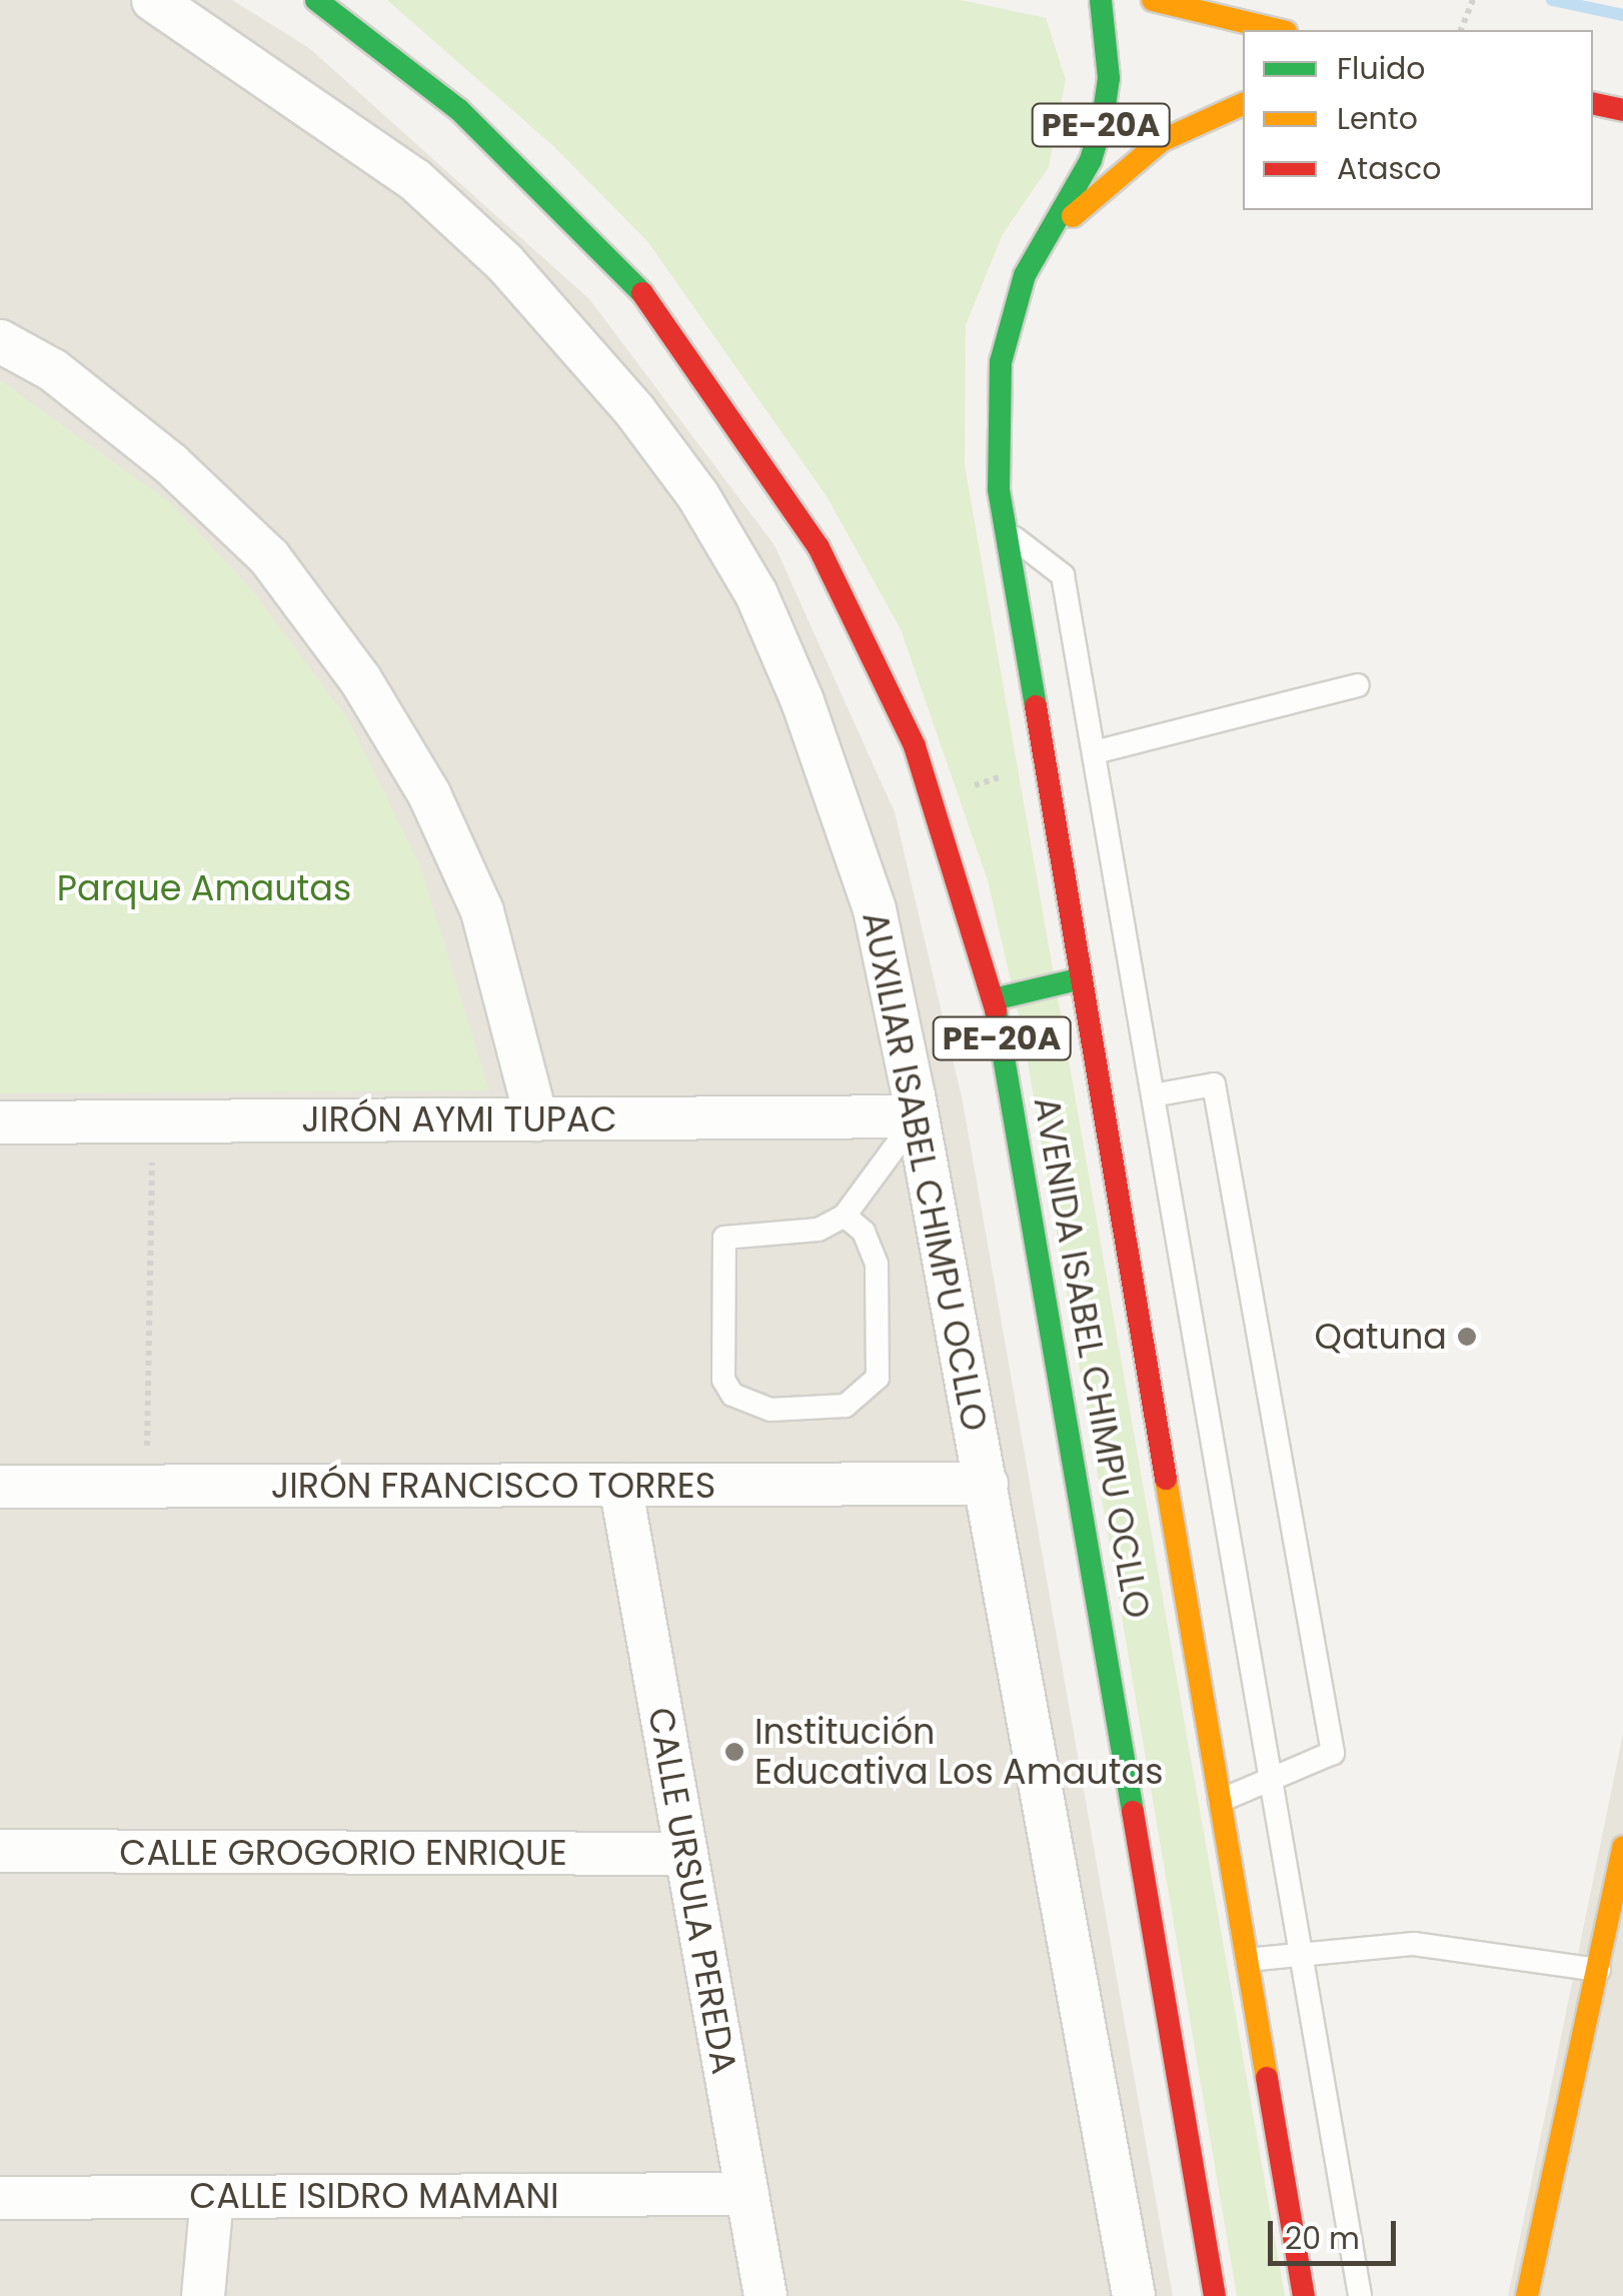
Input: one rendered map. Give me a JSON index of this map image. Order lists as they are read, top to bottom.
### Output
{
  "streets": {
    "main road": ["PE-20A", "AVENIDA ISABEL CHIMPU OCLLO"],
    "street": [
      "JIRÓN AYMI TUPAC",
      "AUXILIAR ISABEL CHIMPU OCLLO",
      "JIRÓN FRANCISCO TORRES",
      "CALLE GROGORIO ENRIQUE",
      "CALLE URSULA PEREDA",
      "CALLE ISIDRO MAMANI"
    ]
  },
  "crossings": [
    ["JIRÓN AYMI TUPAC", "AUXILIAR ISABEL CHIMPU OCLLO"],
    ["AUXILIAR ISABEL CHIMPU OCLLO", "JIRÓN FRANCISCO TORRES"],
    ["JIRÓN FRANCISCO TORRES", "CALLE URSULA PEREDA"],
    ["CALLE GROGORIO ENRIQUE", "CALLE URSULA PEREDA"],
    ["CALLE URSULA PEREDA", "CALLE ISIDRO MAMANI"]
  ],
  "parks": ["Parque Amautas"],
  "places": ["Qatuna", "Institución Educativa Los Amautas"],
  "legend": ["Fluido", "Lento", "Atasco"],
  "scale_bar": "20 m"
}
